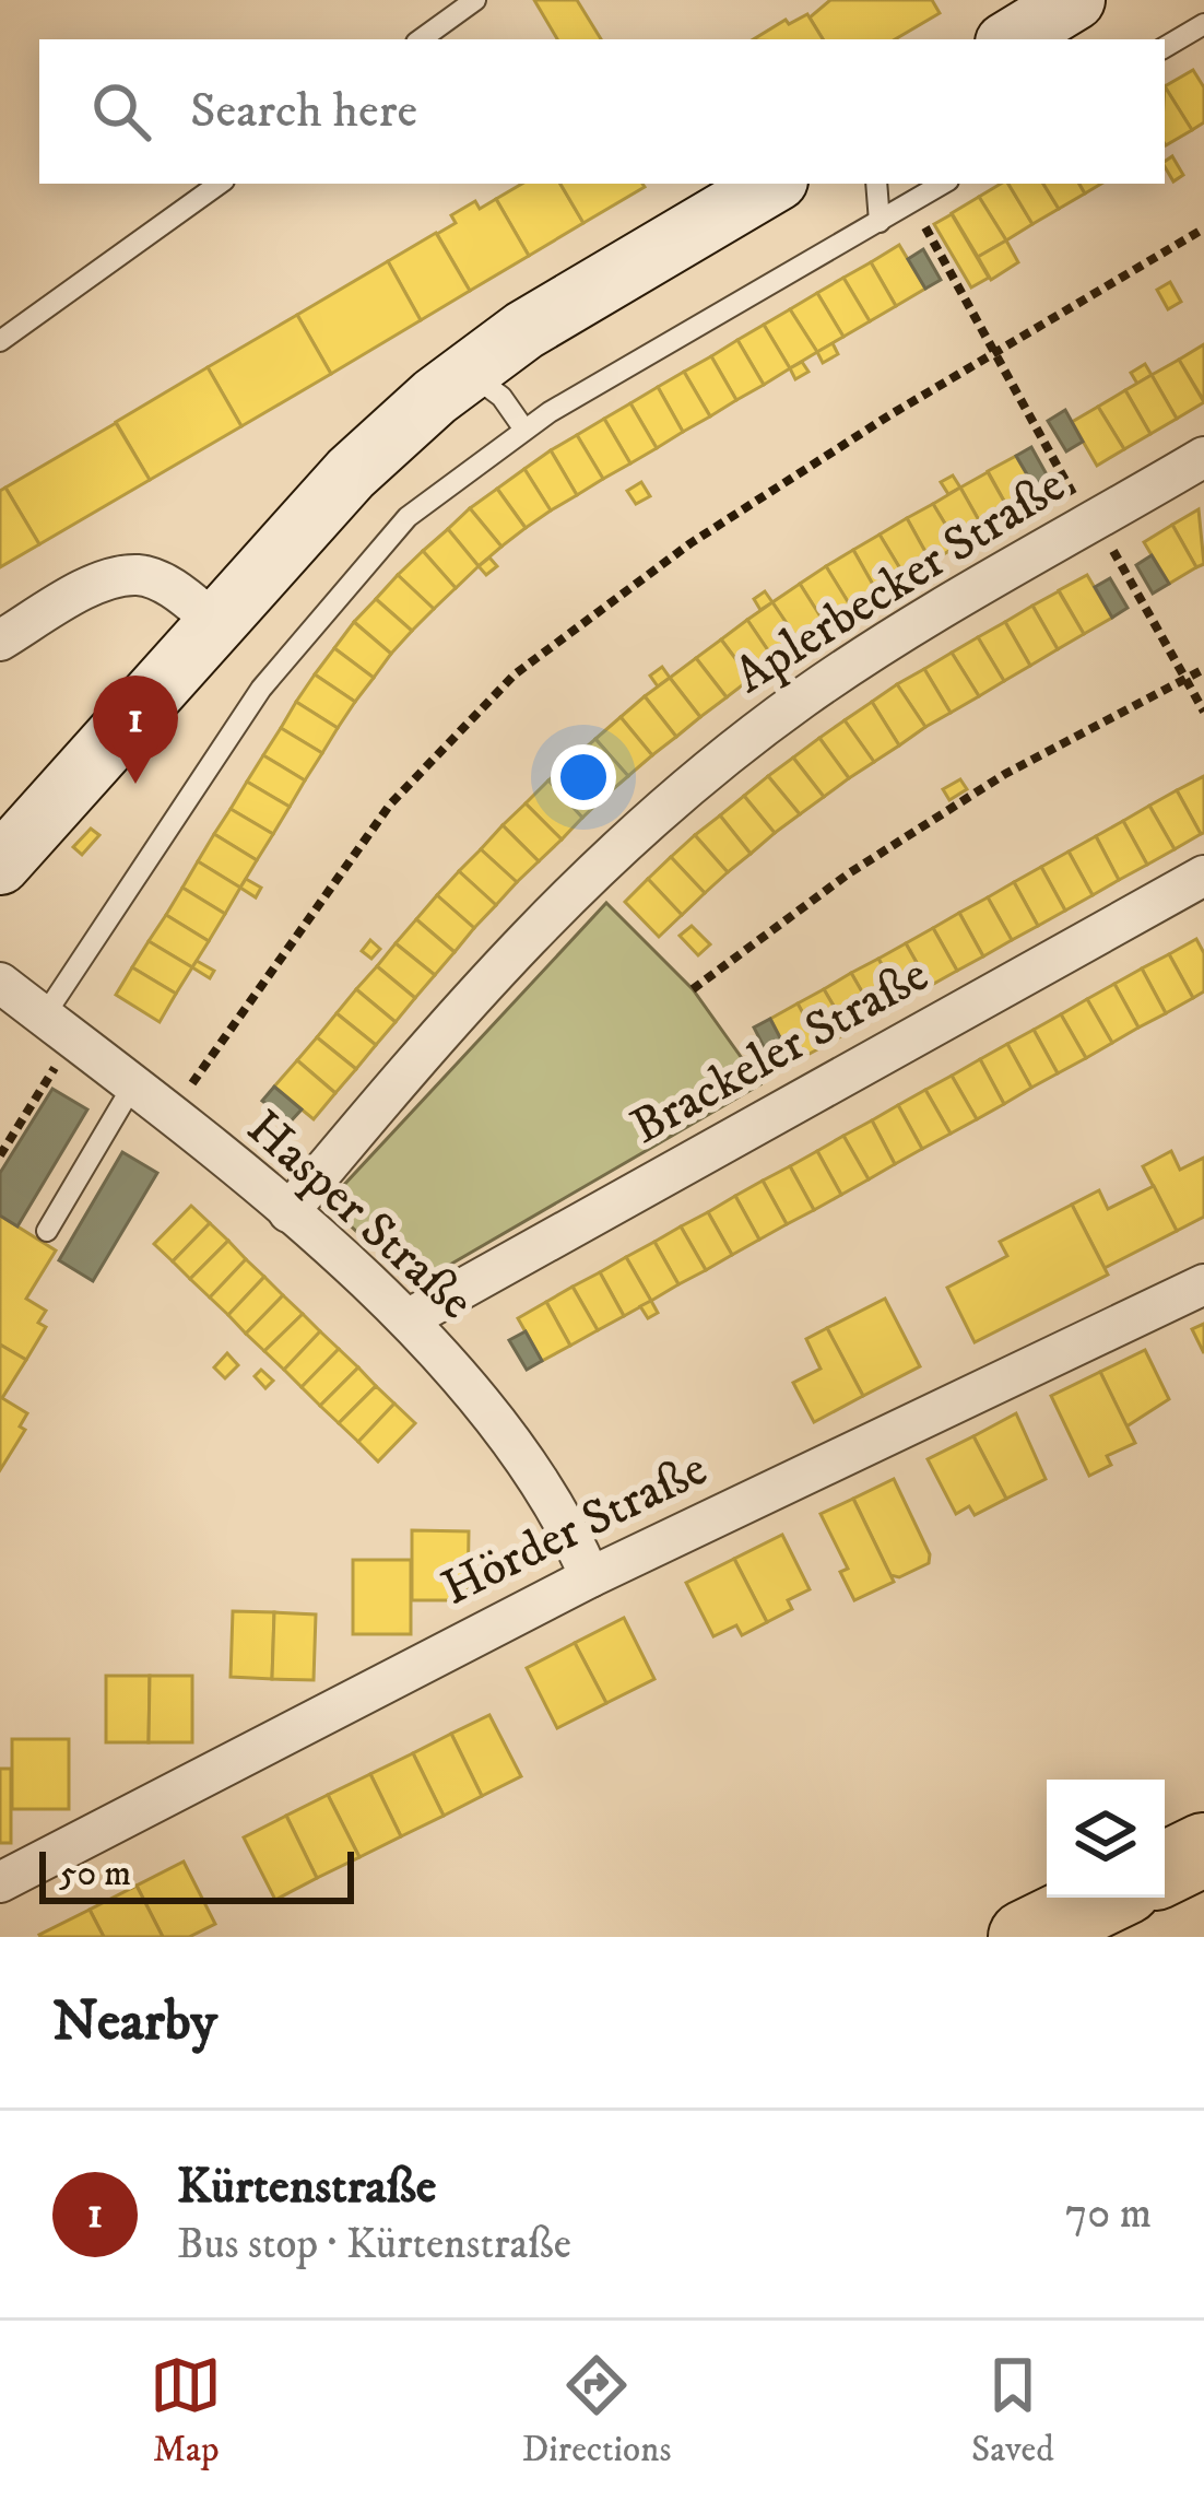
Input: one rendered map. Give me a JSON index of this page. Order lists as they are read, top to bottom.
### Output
{
  "streets": {
    "street": [
      "Aplerbecker Straße",
      "Brackeler Straße",
      "Hasper Straße",
      "Hörder Straße"
    ]
  },
  "crossings": [
    ["Aplerbecker Straße", "Hasper Straße"],
    ["Brackeler Straße", "Hasper Straße"],
    ["Hasper Straße", "Hörder Straße"]
  ],
  "scale_bar": "50 m",
  "page": {
    "search": "Search here",
    "pins": "1",
    "scale": "50 m",
    "heading": "Nearby",
    "list": [
      {
        "mark": "1",
        "name": "Kürtenstraße",
        "note": "Bus stop · Kürtenstraße",
        "value": "70 m"
      }
    ],
    "nav": ["Map", "Directions", "Saved"]
  }
}
